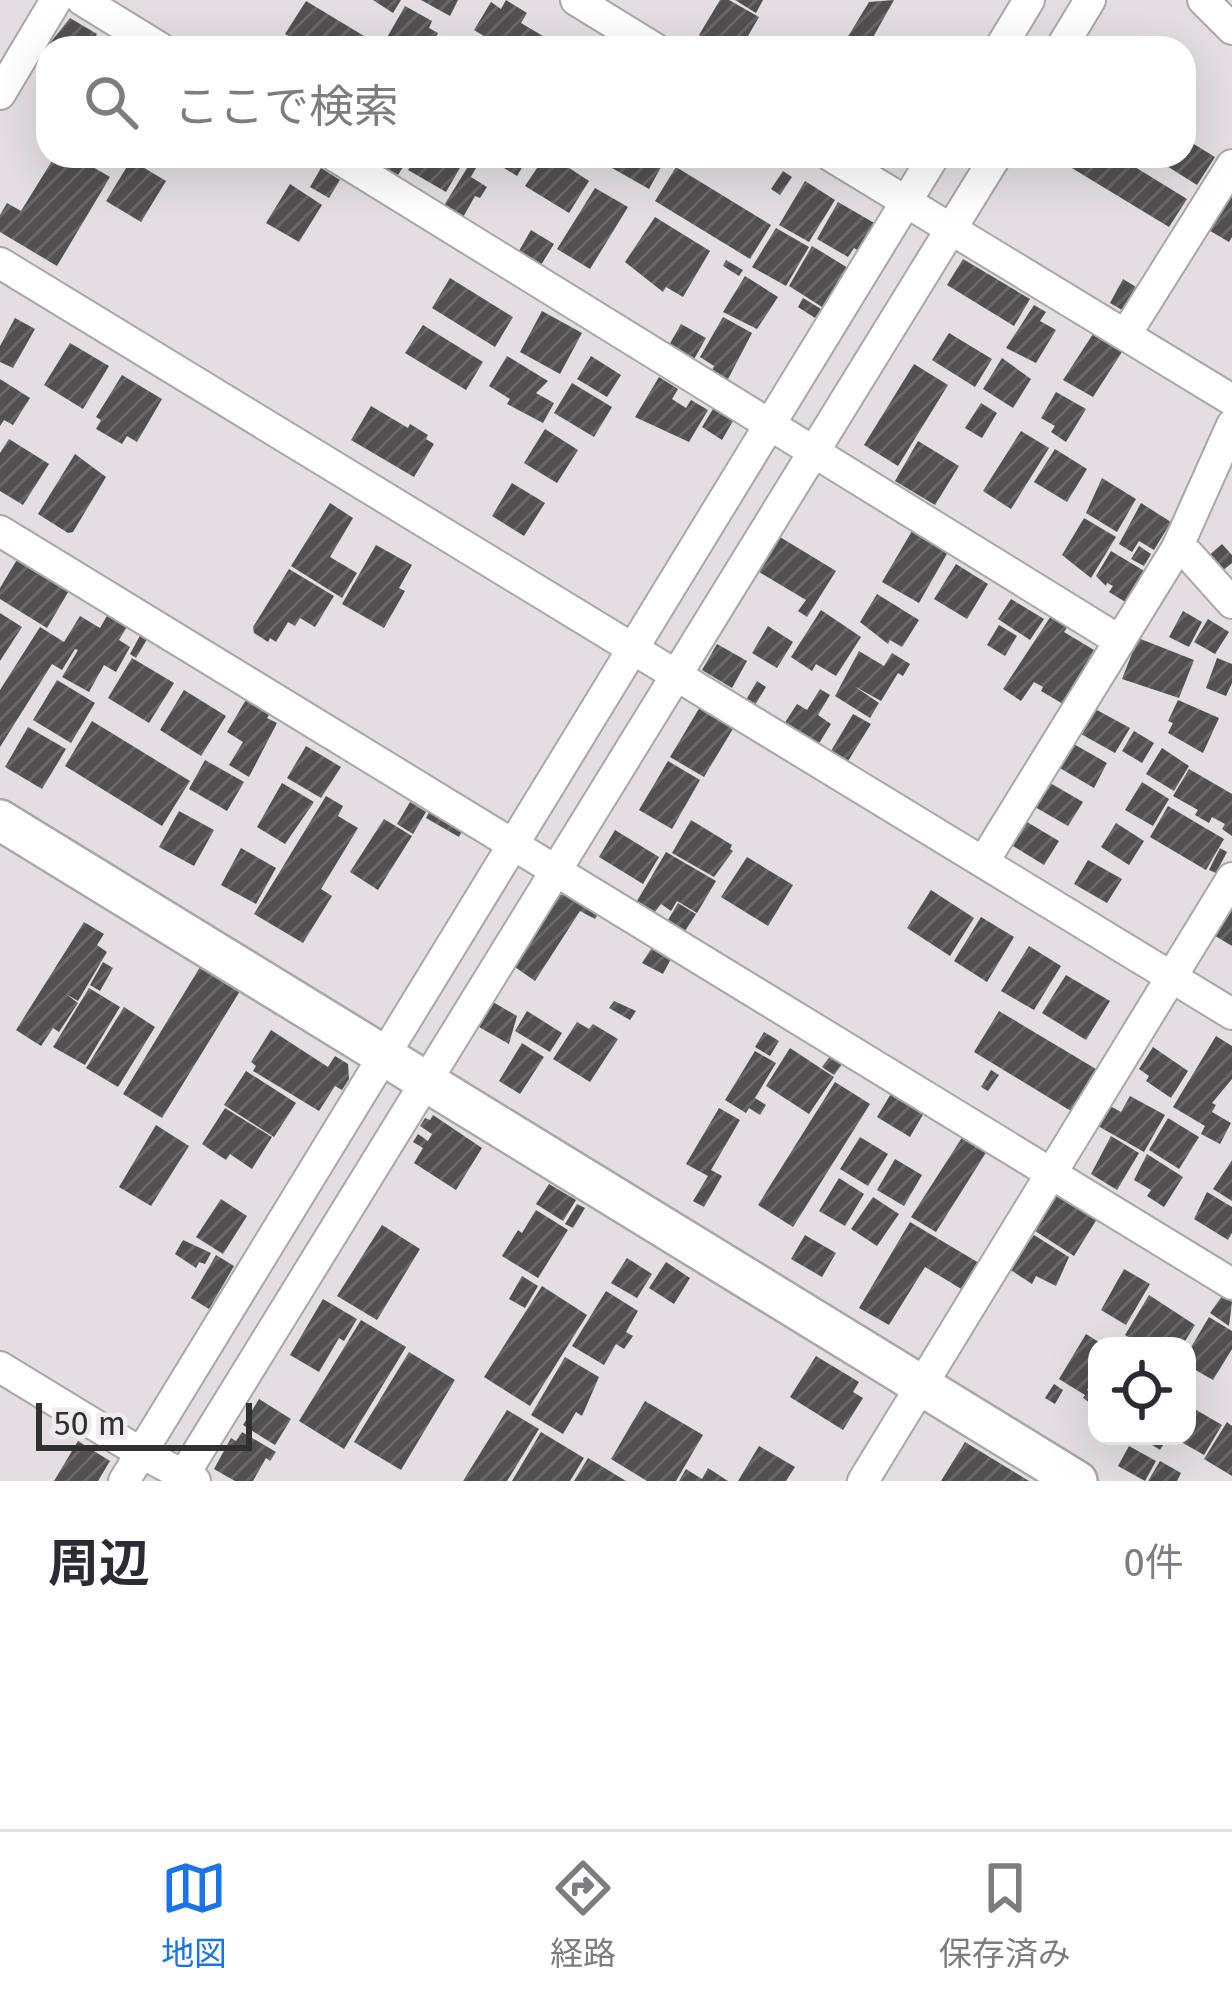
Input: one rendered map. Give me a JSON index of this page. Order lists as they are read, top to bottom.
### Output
{
  "scale_bar": "50 m",
  "page": {
    "search": "ここで検索",
    "scale": "50 m",
    "heading": ["周辺", "0件"],
    "nav": ["地図", "経路", "保存済み"]
  }
}
